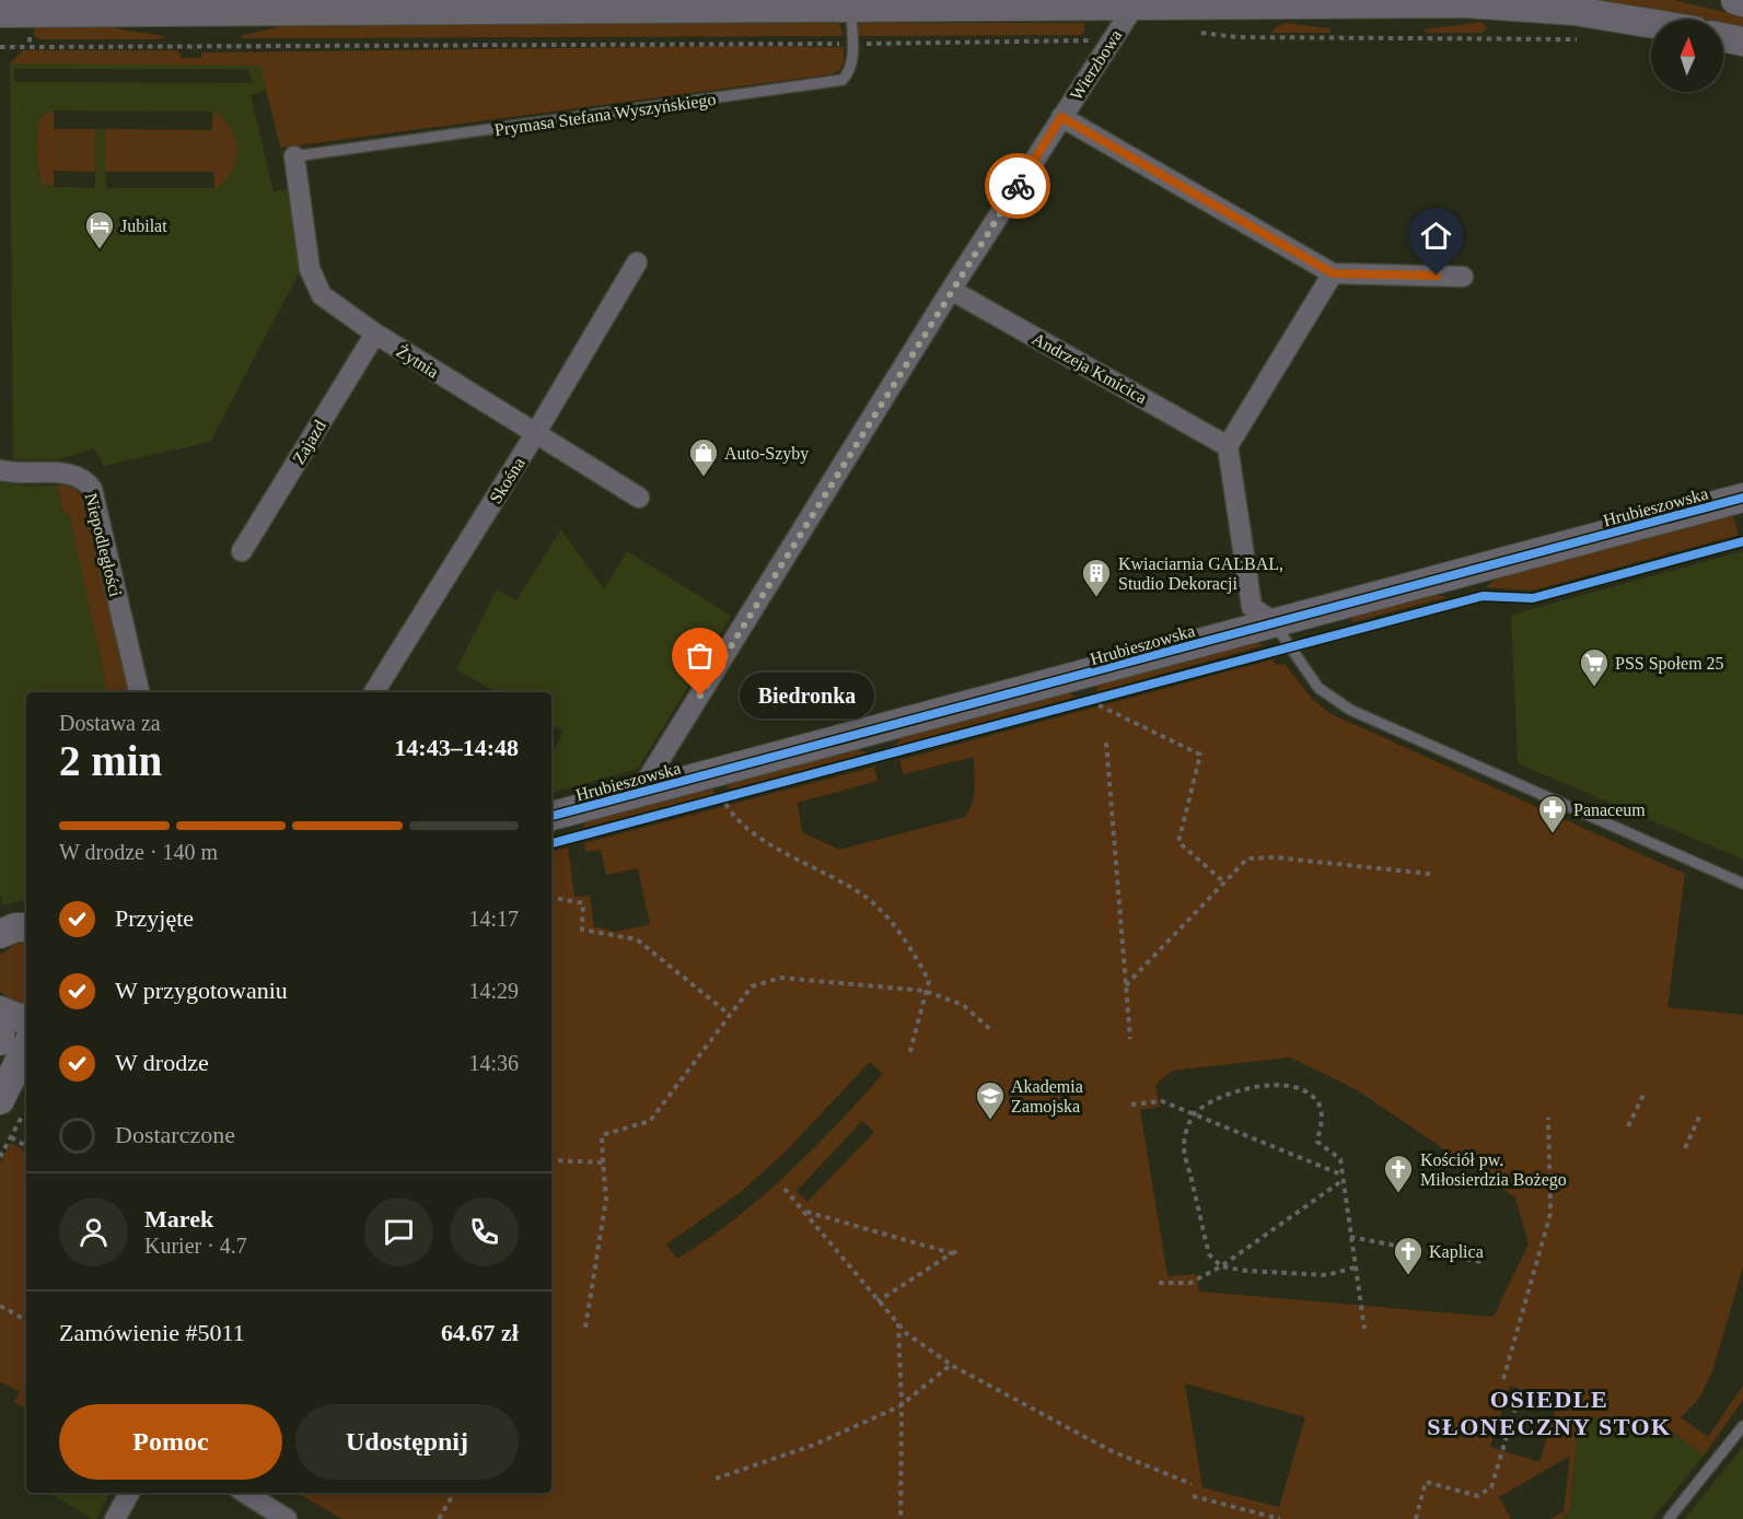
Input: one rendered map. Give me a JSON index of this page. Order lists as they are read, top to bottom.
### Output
{
  "streets": {
    "main road": ["Hrubieszowska"],
    "street": [
      "Wierzbowa",
      "Żytnia",
      "Andrzeja Kmicica",
      "Zajazd",
      "Skośna",
      "Niepodległości"
    ],
    "lane": ["Prymasa Stefana Wyszyńskiego"]
  },
  "crossings": [
    ["Wierzbowa", "Andrzeja Kmicica"],
    ["Wierzbowa", "Hrubieszowska"],
    ["Prymasa Stefana Wyszyńskiego", "Żytnia"],
    ["Żytnia", "Zajazd"],
    ["Żytnia", "Skośna"]
  ],
  "districts": ["OSIEDLE SŁONECZNY STOK"],
  "places": {
    "hotel": ["Jubilat"],
    "shop": ["Auto-Szyby"],
    "building": ["Kwiaciarnia GALBAL, Studio Dekoracji"],
    "supermarket": ["PSS Społem 25"],
    "other": ["Biedronka"],
    "pharmacy": ["Panaceum"],
    "school or university": ["Akademia Zamojska"],
    "church": ["Kościół pw. Miłosierdzia Bożego", "Kaplica"]
  },
  "north": "top",
  "page": {
    "bubble": "Biedronka",
    "heading": ["2 min", "Dostawa za", "14:43–14:48"],
    "panel": [
      "Marek",
      "Kurier · 4.7",
      "Zamówienie #5011",
      "64.67 zł"
    ],
    "bar": "W drodze · 140 m",
    "list": [
      ["Przyjęte", "14:17"],
      ["W przygotowaniu", "14:29"],
      ["W drodze", "14:36"],
      "Dostarczone"
    ],
    "buttons": ["Pomoc", "Udostępnij"]
  }
}
